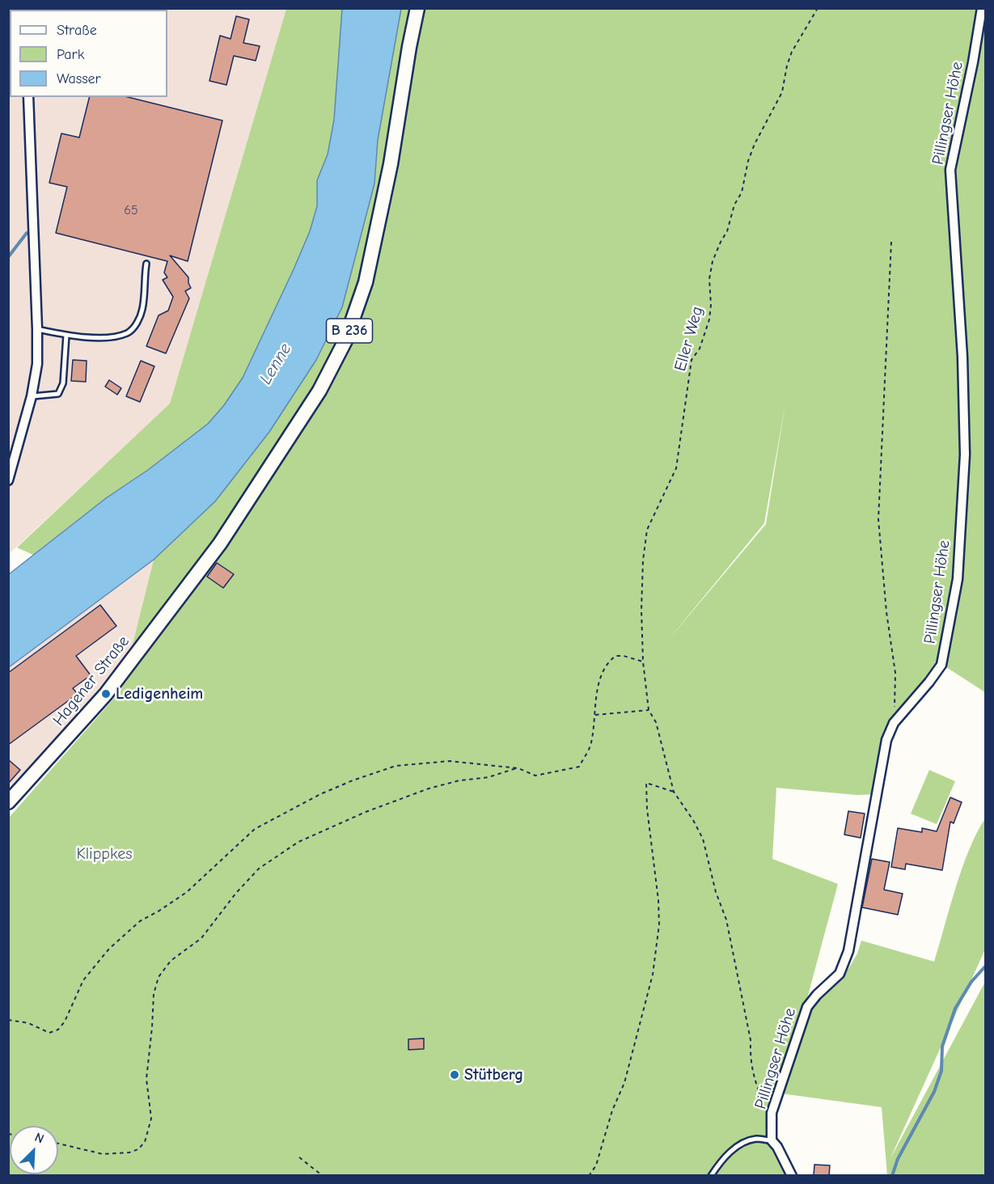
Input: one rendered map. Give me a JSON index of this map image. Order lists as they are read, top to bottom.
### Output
{
  "streets": {
    "main road": ["B 236", "Hagener Straße"],
    "street": ["Pillingser Höhe"],
    "path": ["Eller Weg"]
  },
  "water": ["Lenne"],
  "parks": ["Klippkes"],
  "places": ["Ledigenheim", "Stütberg"],
  "house_numbers": ["65"],
  "legend": ["Straße", "Park", "Wasser"],
  "north": "top right"
}
